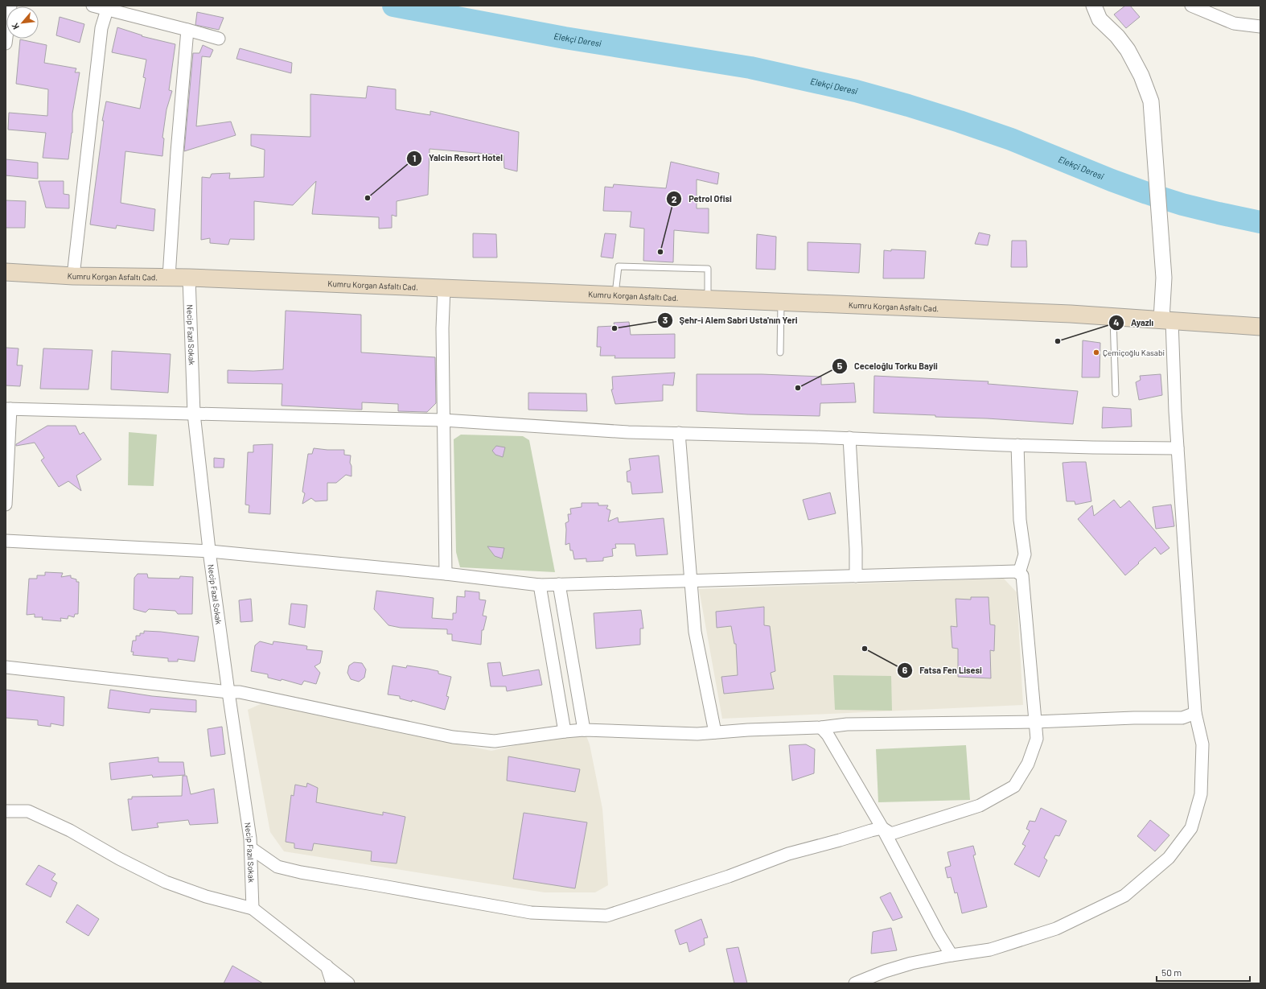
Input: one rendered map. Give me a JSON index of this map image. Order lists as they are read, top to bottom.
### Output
{
  "streets": {
    "main road": ["Kumru Korgan Asfaltı Cad."],
    "street": ["Necip Fazıl Sokak"]
  },
  "crossings": [
    ["Kumru Korgan Asfaltı Cad.", "Necip Fazıl Sokak"]
  ],
  "water": ["Elekçi Deresi"],
  "places": [
    "Yalcin Resort Hotel",
    "Petrol Ofisi",
    "Şehr-i Alem Sabri Usta'nın Yeri",
    "Ayazlı",
    "Çemiçoğlu Kasabi",
    "Ceceloğlu Torku Bayii",
    "Fatsa Fen Lisesi"
  ],
  "scale_bar": "50 m",
  "north": "bottom left"
}
